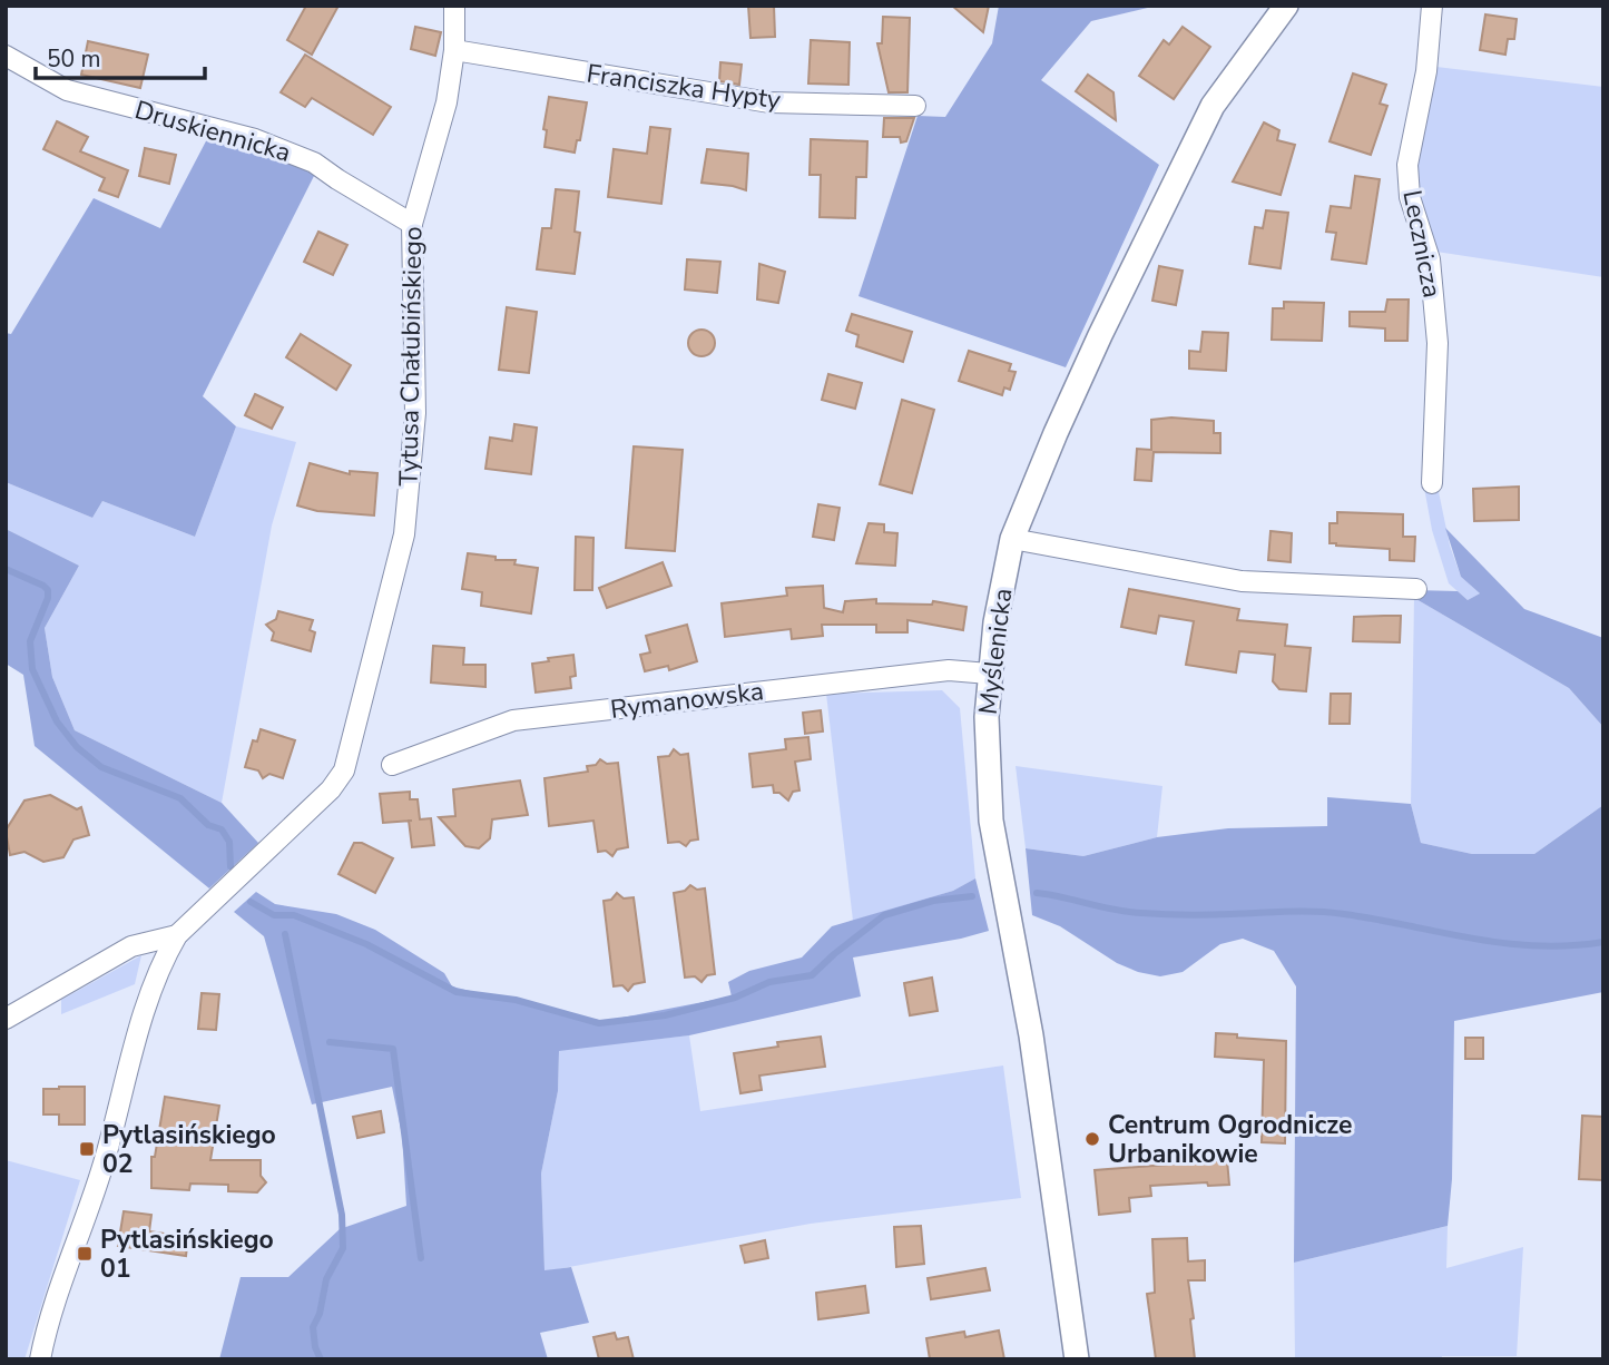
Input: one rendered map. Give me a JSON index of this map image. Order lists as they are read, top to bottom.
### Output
{
  "streets": {
    "street": [
      "Franciszka Hypty",
      "Druskiennicka",
      "Lecznicza",
      "Tytusa Chałubińskiego",
      "Myślenicka",
      "Rymanowska"
    ]
  },
  "crossings": [
    ["Franciszka Hypty", "Tytusa Chałubińskiego"],
    ["Druskiennicka", "Tytusa Chałubińskiego"],
    ["Myślenicka", "Rymanowska"]
  ],
  "places": {
    "other": ["Centrum Ogrodnicze Urbanikowie"],
    "transit": ["Pytlasińskiego 02", "Pytlasińskiego 01"]
  },
  "scale_bar": "50 m"
}
